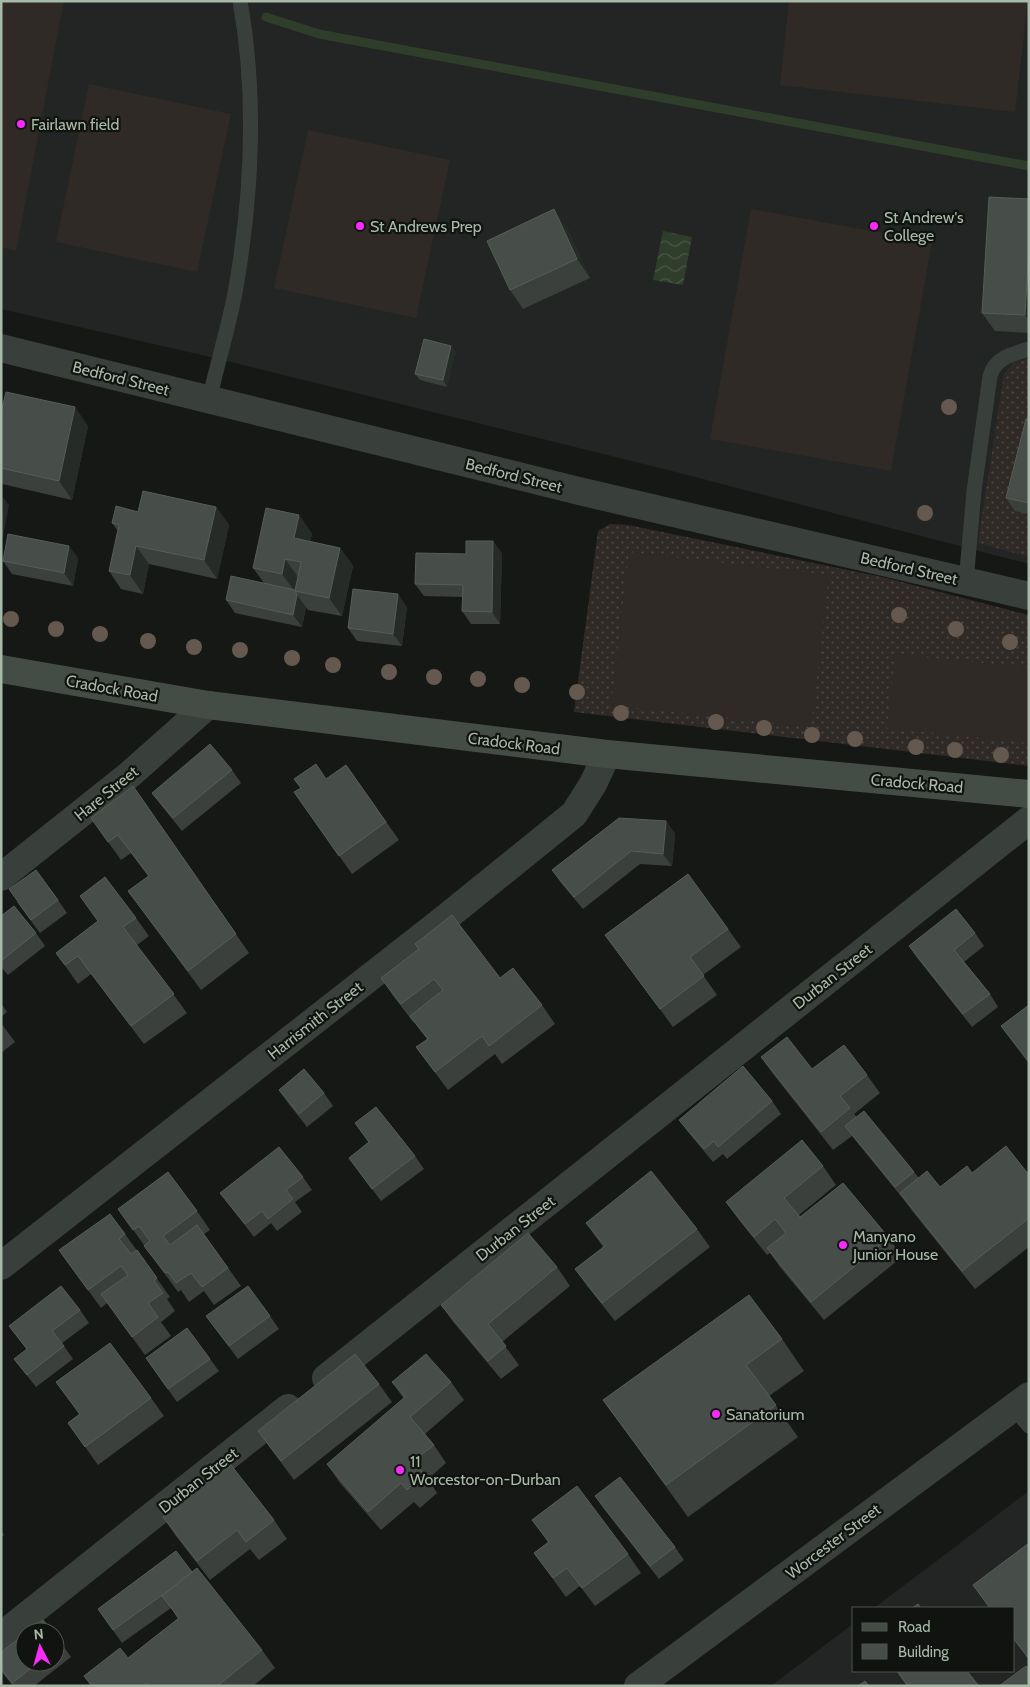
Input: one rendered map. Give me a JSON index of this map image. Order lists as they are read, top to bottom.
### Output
{
  "streets": {
    "main road": ["Cradock Road"],
    "street": [
      "Bedford Street",
      "Hare Street",
      "Durban Street",
      "Harrismith Street",
      "Worcester Street"
    ]
  },
  "crossings": [
    ["Cradock Road", "Hare Street"],
    ["Cradock Road", "Harrismith Street"]
  ],
  "places": [
    "Fairlawn field",
    "St Andrews Prep",
    "St Andrew's College",
    "Manyano Junior House",
    "Sanatorium",
    "11 Worcestor-on-Durban"
  ],
  "legend": ["Road", "Building"],
  "north": "top"
}
